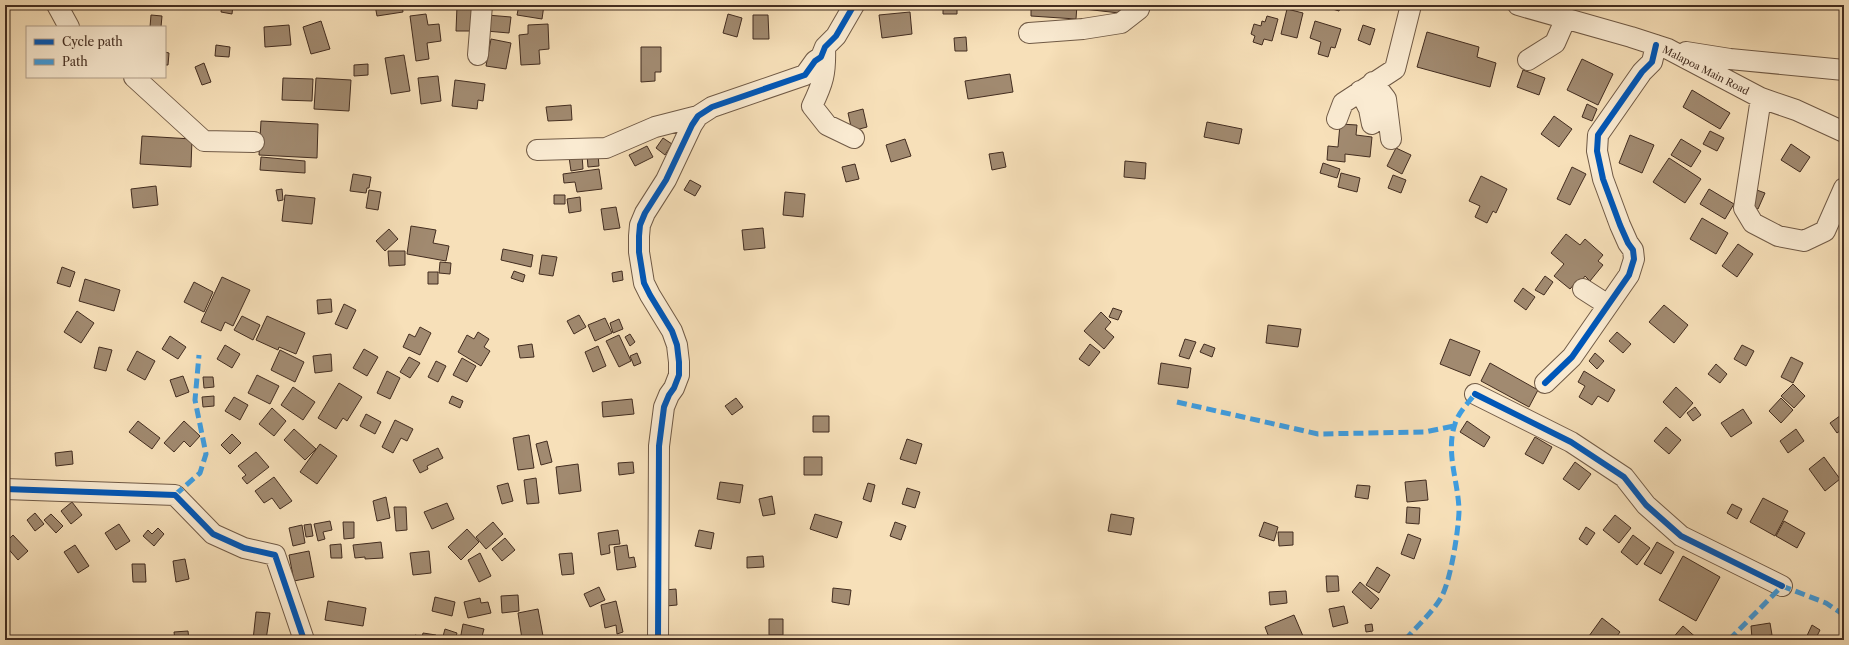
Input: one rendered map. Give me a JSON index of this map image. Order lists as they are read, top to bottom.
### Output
{
  "streets": {
    "street": ["Malapoa Main Road"]
  },
  "legend": ["Cycle path", "Path"]
}
